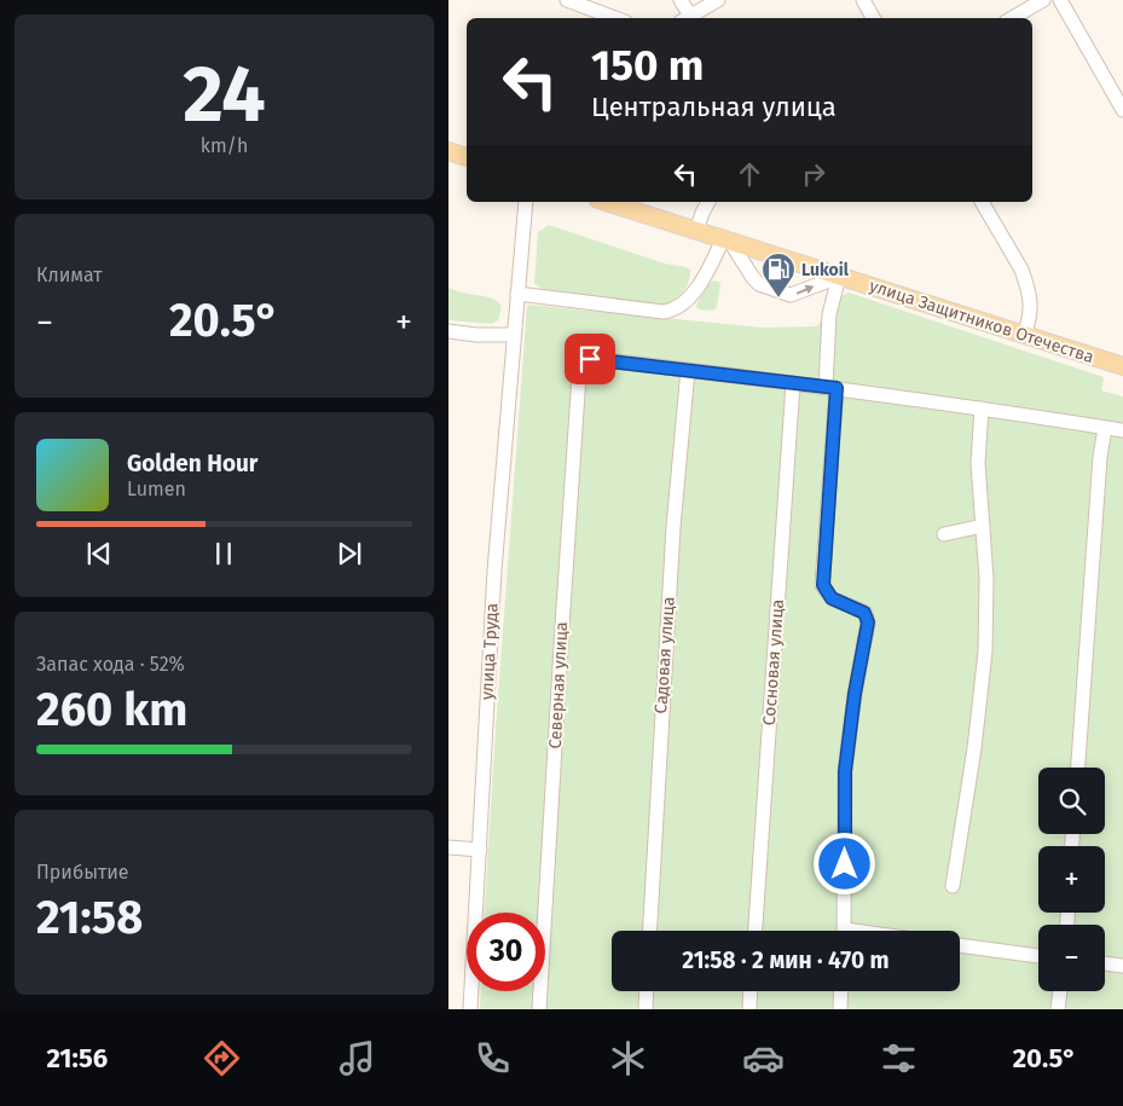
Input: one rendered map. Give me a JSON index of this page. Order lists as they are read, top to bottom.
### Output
{
  "streets": {
    "main road": ["улица Защитников Отечества"],
    "street": [
      "улица Труда",
      "Садовая улица",
      "Сосновая улица",
      "Северная улица"
    ]
  },
  "crossings": [
    ["Садовая улица", "Северная улица"]
  ],
  "places": {
    "fuel station": ["Lukoil"]
  },
  "page": {
    "tile": [
      ["24", "km/h"],
      "Климат",
      ["Запас хода · 52%", "260 km"],
      ["Прибытие", "21:58"]
    ],
    "turn": ["150 m", "Центральная улица"],
    "heat": ["−", "20.5°", "+"],
    "song": ["Golden Hour", "Lumen"],
    "map_buttons": ["+", "−"],
    "limit": "30",
    "trip": "21:58 · 2 мин · 470 m",
    "tabs": ["21:56", "20.5°"]
  }
}
